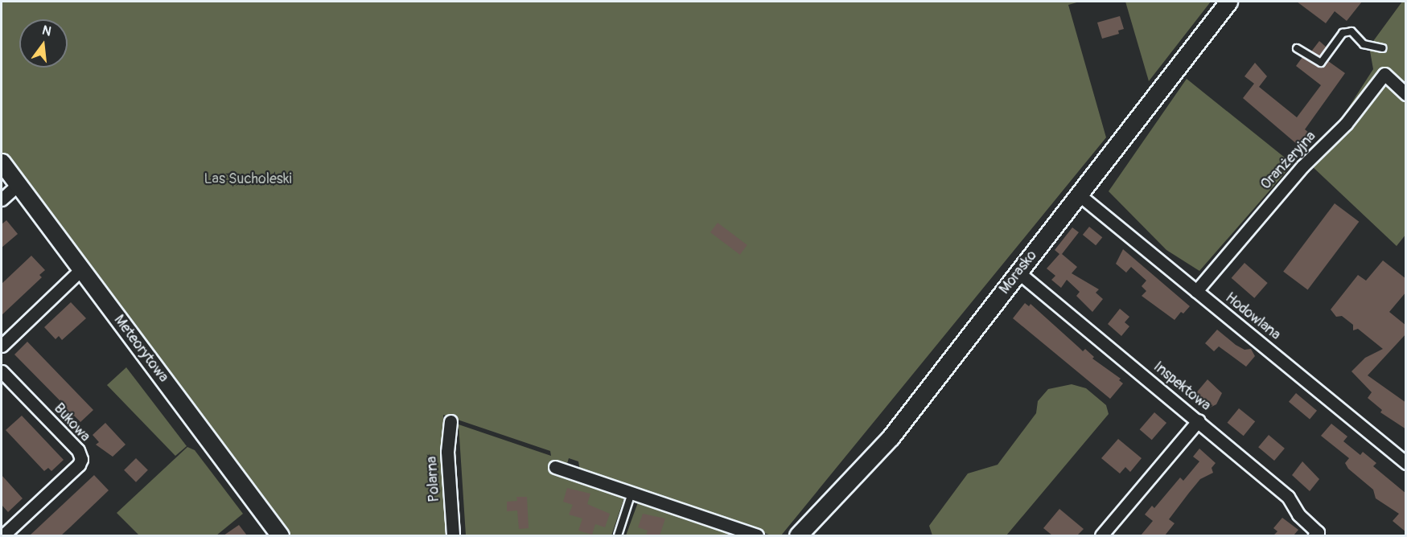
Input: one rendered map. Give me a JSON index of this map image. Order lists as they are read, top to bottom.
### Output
{
  "streets": {
    "street": [
      "Oranżeryjna",
      "Morasko",
      "Hodowlana",
      "Meteorytowa",
      "Inspektowa",
      "Bukowa",
      "Polarna"
    ]
  },
  "crossings": [
    ["Oranżeryjna", "Hodowlana"],
    ["Morasko", "Hodowlana"],
    ["Morasko", "Inspektowa"]
  ],
  "parks": ["Las Sucholeski"],
  "north": "top"
}
